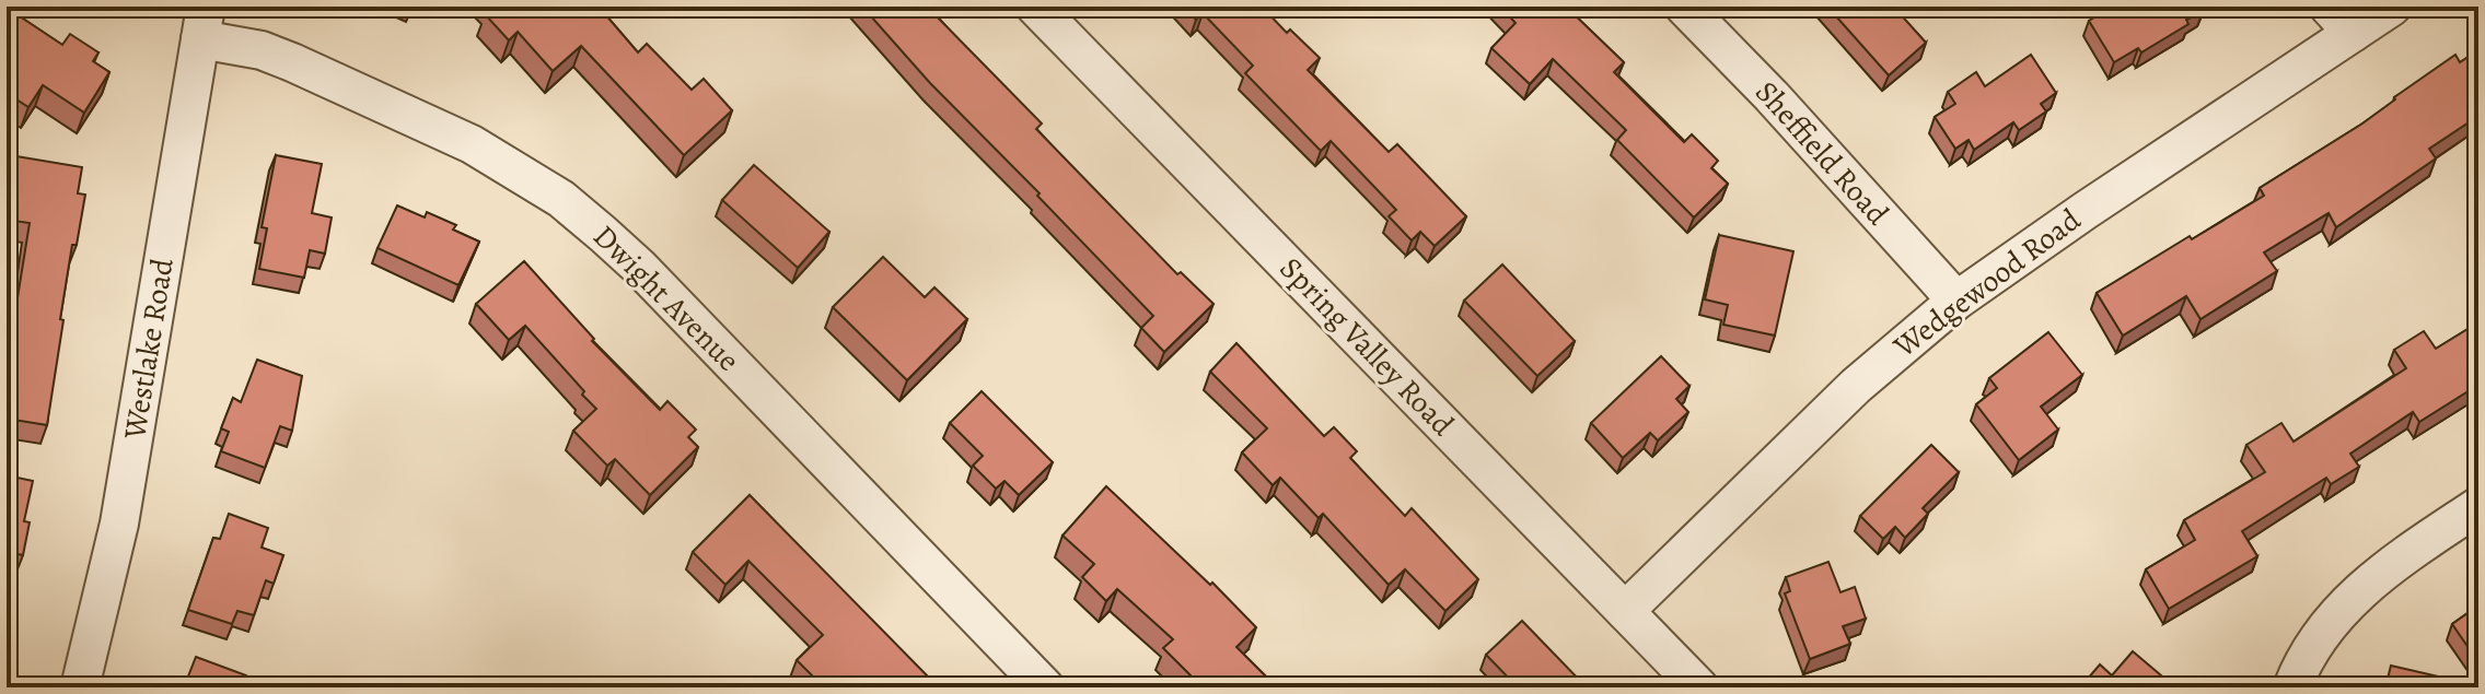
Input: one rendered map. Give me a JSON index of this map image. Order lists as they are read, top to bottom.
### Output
{
  "streets": {
    "street": [
      "Sheffield Road",
      "Wedgewood Road",
      "Dwight Avenue",
      "Spring Valley Road",
      "Westlake Road"
    ]
  },
  "crossings": [
    ["Sheffield Road", "Wedgewood Road"],
    ["Wedgewood Road", "Spring Valley Road"],
    ["Dwight Avenue", "Westlake Road"]
  ]
}
